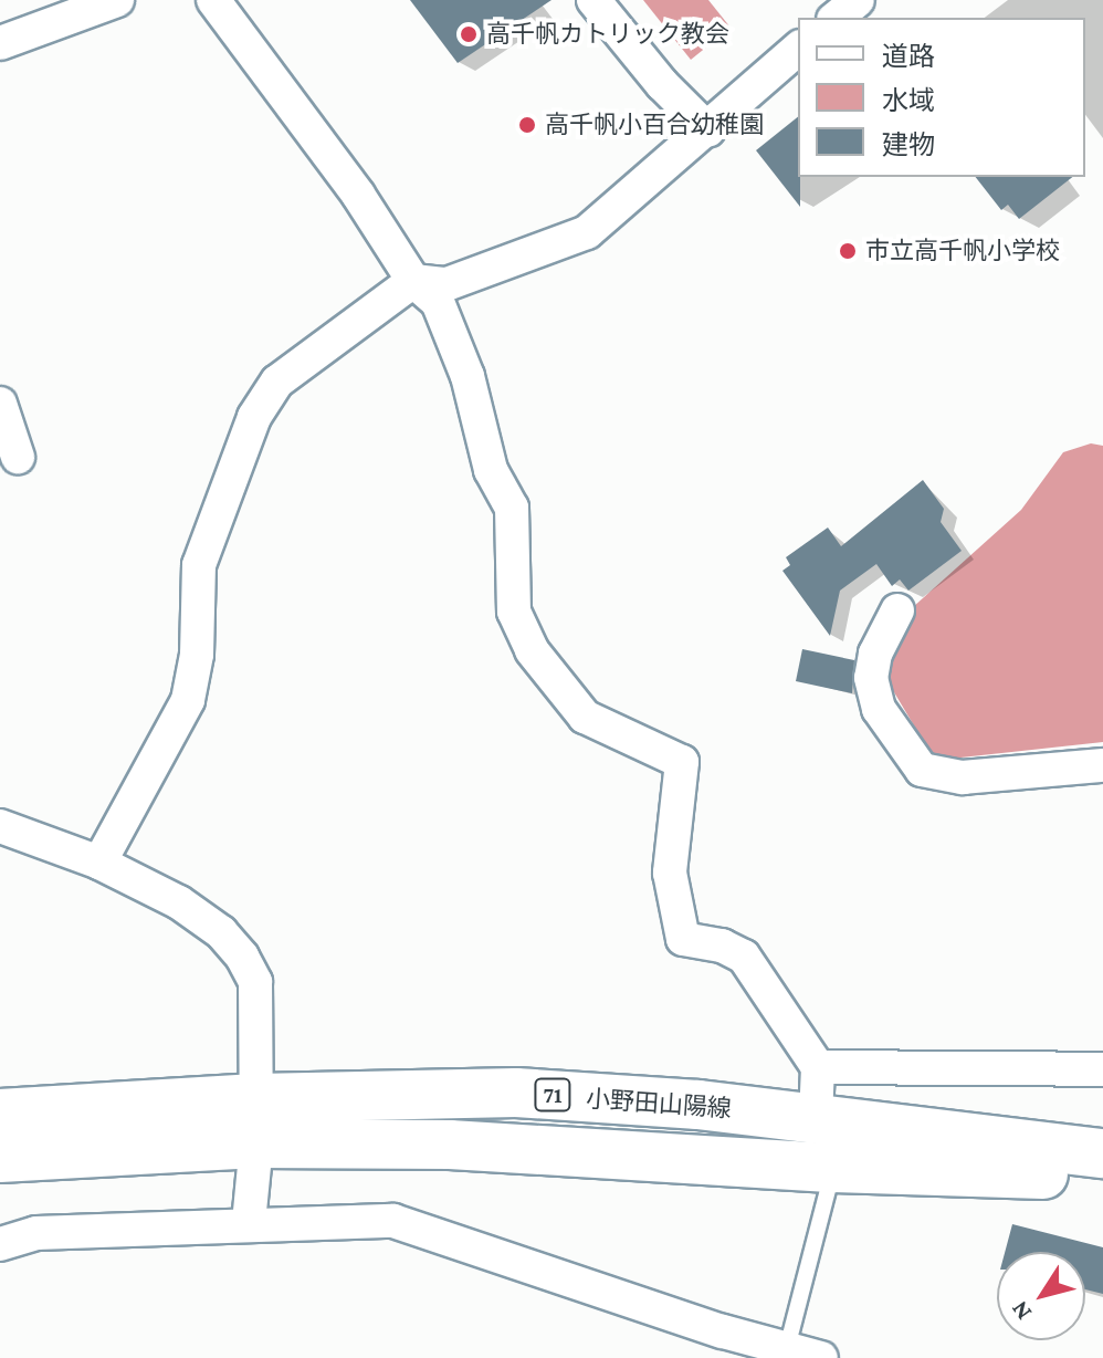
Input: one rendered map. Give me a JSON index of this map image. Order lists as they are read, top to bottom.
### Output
{
  "streets": {
    "main road": ["71", "小野田山陽線"]
  },
  "places": ["高千帆カトリック教会", "高千帆小百合幼稚園", "市立高千帆小学校"],
  "legend": ["道路", "水域", "建物"],
  "north": "bottom left"
}
